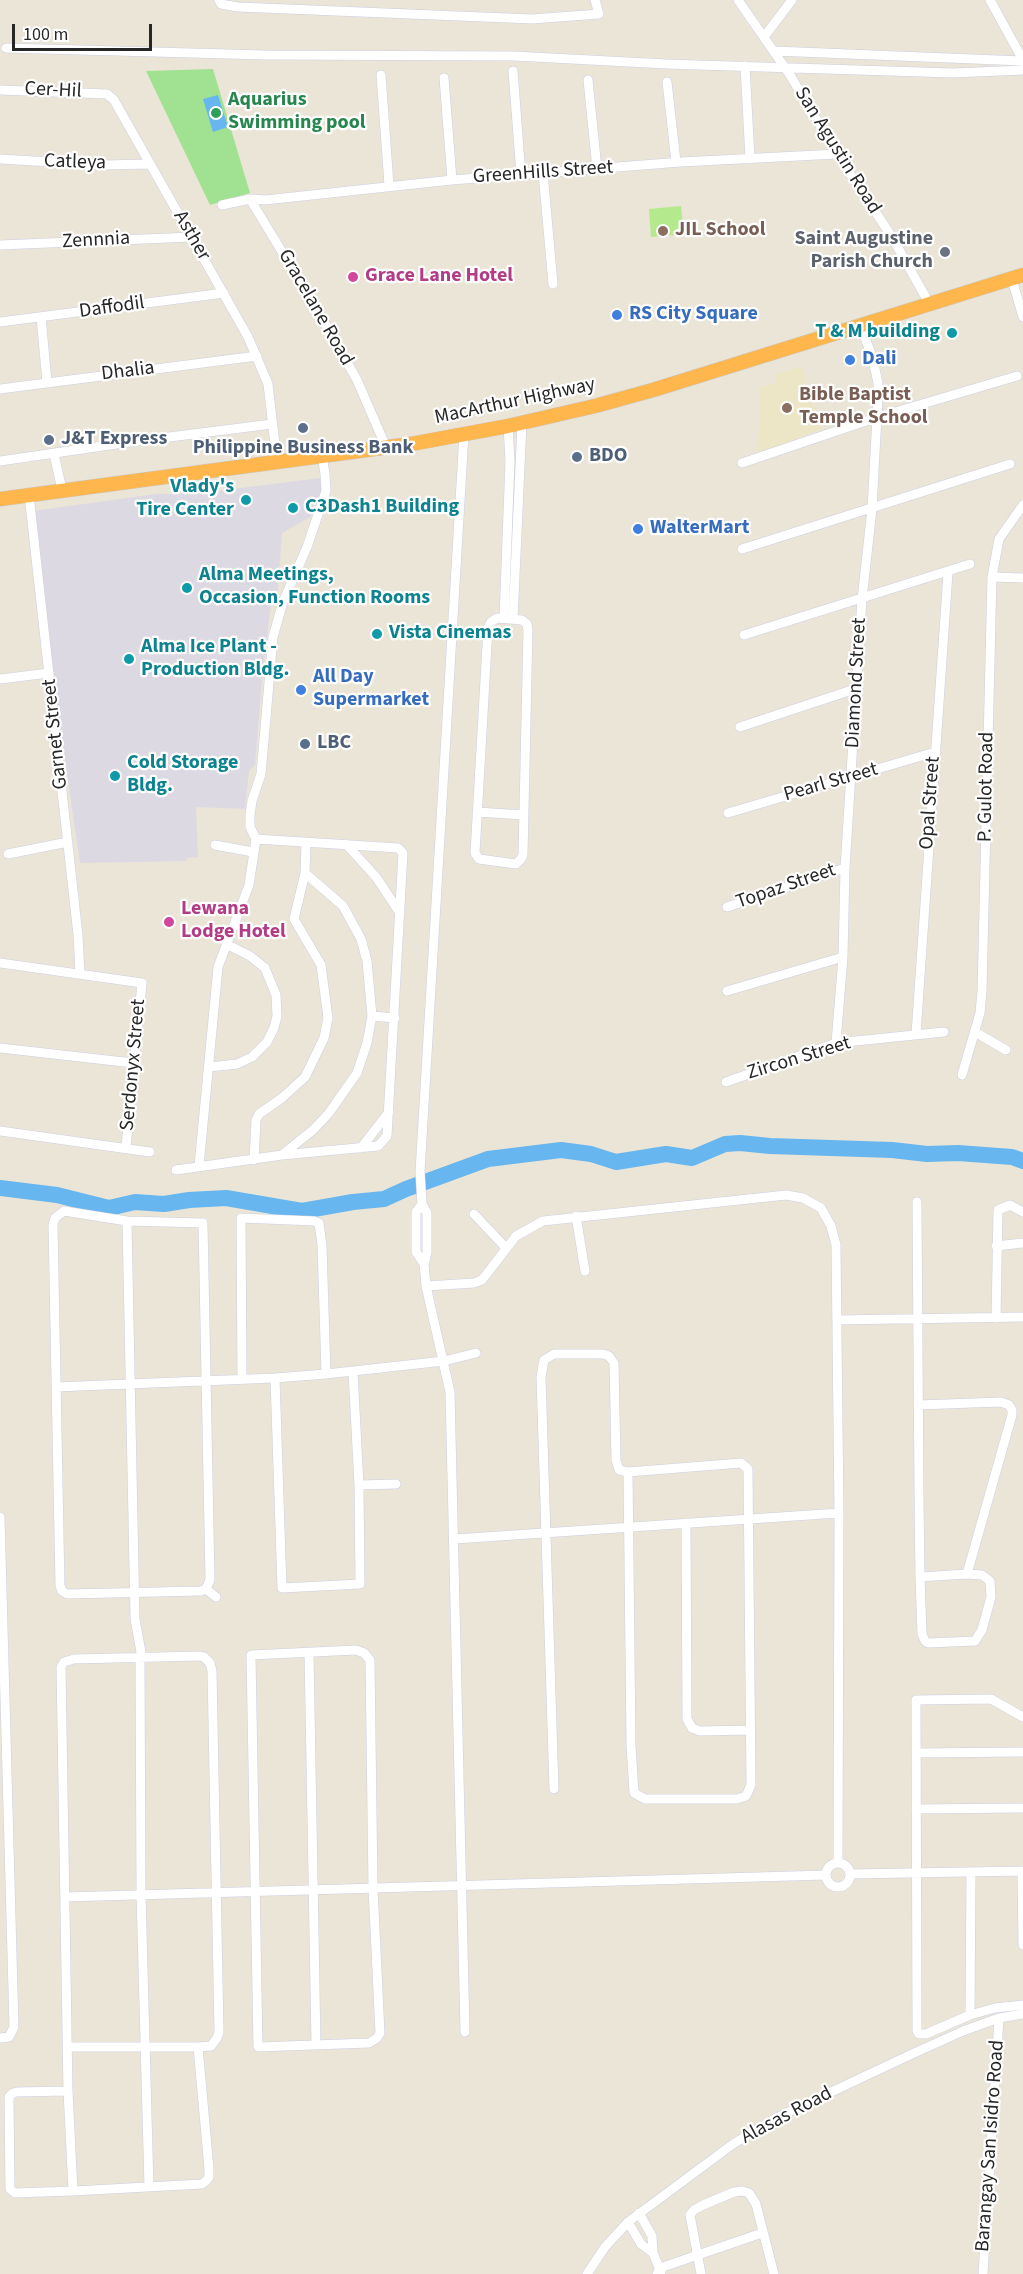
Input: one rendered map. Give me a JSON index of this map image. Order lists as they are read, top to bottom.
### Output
{
  "streets": {
    "highway": ["MacArthur Highway"],
    "street": [
      "Cer-Hil",
      "San Agustin Road",
      "Catleya",
      "GreenHills Street",
      "Asther",
      "Zennnia",
      "Daffodil",
      "Gracelane Road",
      "Dhalia",
      "Diamond Street",
      "Garnet Street",
      "Pearl Street",
      "P. Gulot Road",
      "Opal Street",
      "Topaz Street",
      "Zircon Street",
      "Serdonyx Street",
      "Alasas Road",
      "Barangay San Isidro Road"
    ]
  },
  "crossings": [
    ["Cer-Hil", "Asther"],
    ["San Agustin Road", "GreenHills Street"],
    ["San Agustin Road", "MacArthur Highway"],
    ["Catleya", "Asther"],
    ["GreenHills Street", "Gracelane Road"],
    ["Asther", "Zennnia"],
    ["Asther", "Daffodil"],
    ["Asther", "Dhalia"],
    ["Asther", "MacArthur Highway"],
    ["Gracelane Road", "MacArthur Highway"],
    ["MacArthur Highway", "Diamond Street"],
    ["MacArthur Highway", "Garnet Street"],
    ["Diamond Street", "Pearl Street"],
    ["Diamond Street", "Topaz Street"],
    ["Diamond Street", "Zircon Street"],
    ["Garnet Street", "Serdonyx Street"],
    ["Pearl Street", "Opal Street"],
    ["Opal Street", "Zircon Street"],
    ["Alasas Road", "Barangay San Isidro Road"]
  ],
  "places": [
    "Aquarius Swimming pool",
    "JIL School",
    "Saint Augustine Parish Church",
    "Grace Lane Hotel",
    "RS City Square",
    "T & M building",
    "Dali",
    "Bible Baptist Temple School",
    "Philippine Business Bank",
    "J&T Express",
    "BDO",
    "Vlady's Tire Center",
    "C3Dash1 Building",
    "WalterMart",
    "Alma Meetings, Occasion, Function Rooms",
    "Vista Cinemas",
    "Alma Ice Plant - Production Bldg.",
    "All Day Supermarket",
    "LBC",
    "Cold Storage Bldg.",
    "Lewana Lodge Hotel"
  ],
  "scale_bar": "100 m"
}
